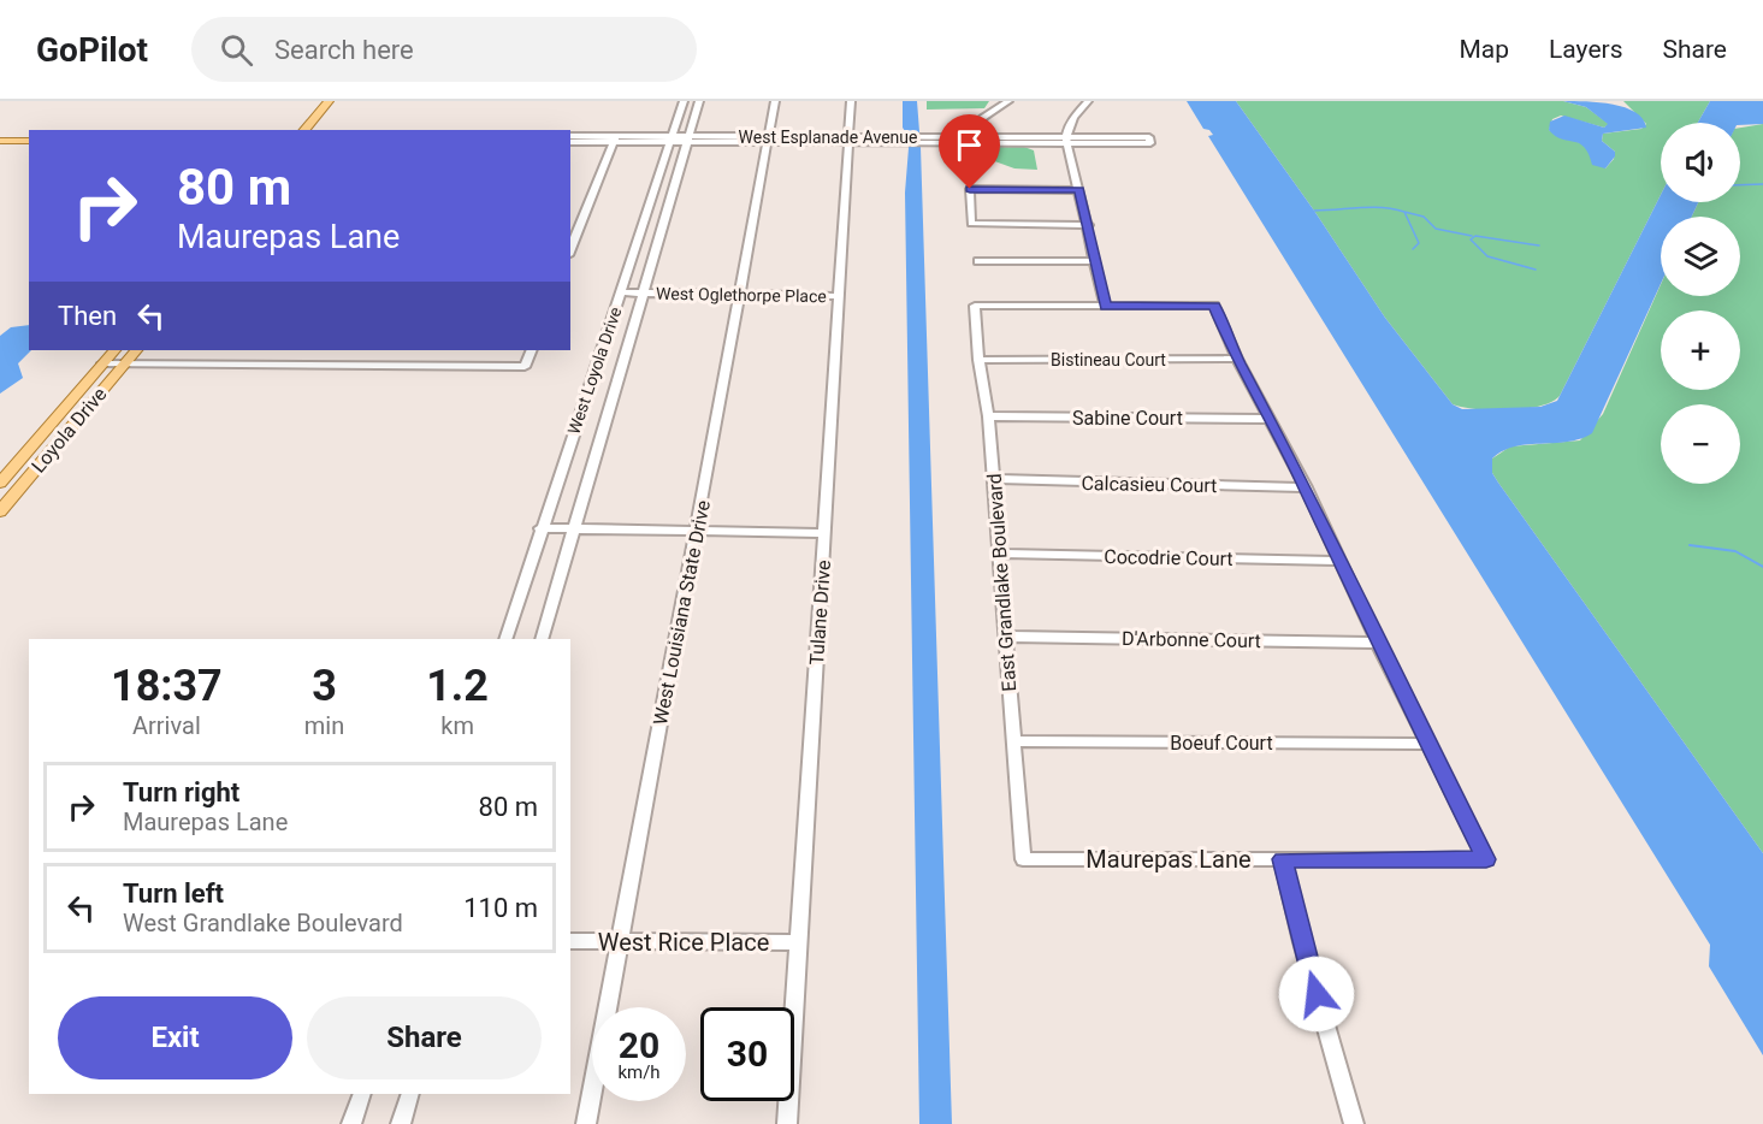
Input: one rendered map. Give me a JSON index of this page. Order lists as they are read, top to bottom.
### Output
{
  "streets": {
    "main road": ["Loyola Drive"],
    "street": [
      "West Esplanade Avenue",
      "West Oglethorpe Place",
      "Bistineau Court",
      "West Loyola Drive",
      "Sabine Court",
      "Calcasieu Court",
      "Cocodrie Court",
      "East Grandlake Boulevard",
      "West Louisiana State Drive",
      "Tulane Drive",
      "D'Arbonne Court",
      "Boeuf Court",
      "Maurepas Lane",
      "West Rice Place"
    ]
  },
  "crossings": [
    ["West Esplanade Avenue", "West Loyola Drive"],
    ["West Esplanade Avenue", "West Louisiana State Drive"],
    ["West Esplanade Avenue", "Tulane Drive"],
    ["West Oglethorpe Place", "West Loyola Drive"],
    ["West Oglethorpe Place", "West Louisiana State Drive"],
    ["West Oglethorpe Place", "Tulane Drive"],
    ["Bistineau Court", "East Grandlake Boulevard"],
    ["Sabine Court", "East Grandlake Boulevard"],
    ["Calcasieu Court", "East Grandlake Boulevard"],
    ["Cocodrie Court", "East Grandlake Boulevard"],
    ["East Grandlake Boulevard", "D'Arbonne Court"],
    ["East Grandlake Boulevard", "Boeuf Court"],
    ["East Grandlake Boulevard", "Maurepas Lane"],
    ["West Louisiana State Drive", "West Rice Place"],
    ["Tulane Drive", "West Rice Place"],
    ["Boeuf Court", "Maurepas Lane"]
  ],
  "page": {
    "header": "GoPilot",
    "search": "Search here",
    "nav": ["Map", "Layers", "Share"],
    "map_buttons": ["+", "−"],
    "turn": ["80 m", "Maurepas Lane"],
    "then": "Then",
    "eta": [
      "18:37",
      "Arrival",
      "3",
      "min",
      "1.2",
      "km"
    ],
    "list": [
      {
        "name": "Turn right",
        "note": "Maurepas Lane",
        "value": "80 m"
      },
      {
        "name": "Turn left",
        "note": "West Grandlake Boulevard",
        "value": "110 m"
      }
    ],
    "buttons": ["Exit", "Share"],
    "speed": "20 km/h",
    "limit": "30"
  }
}
